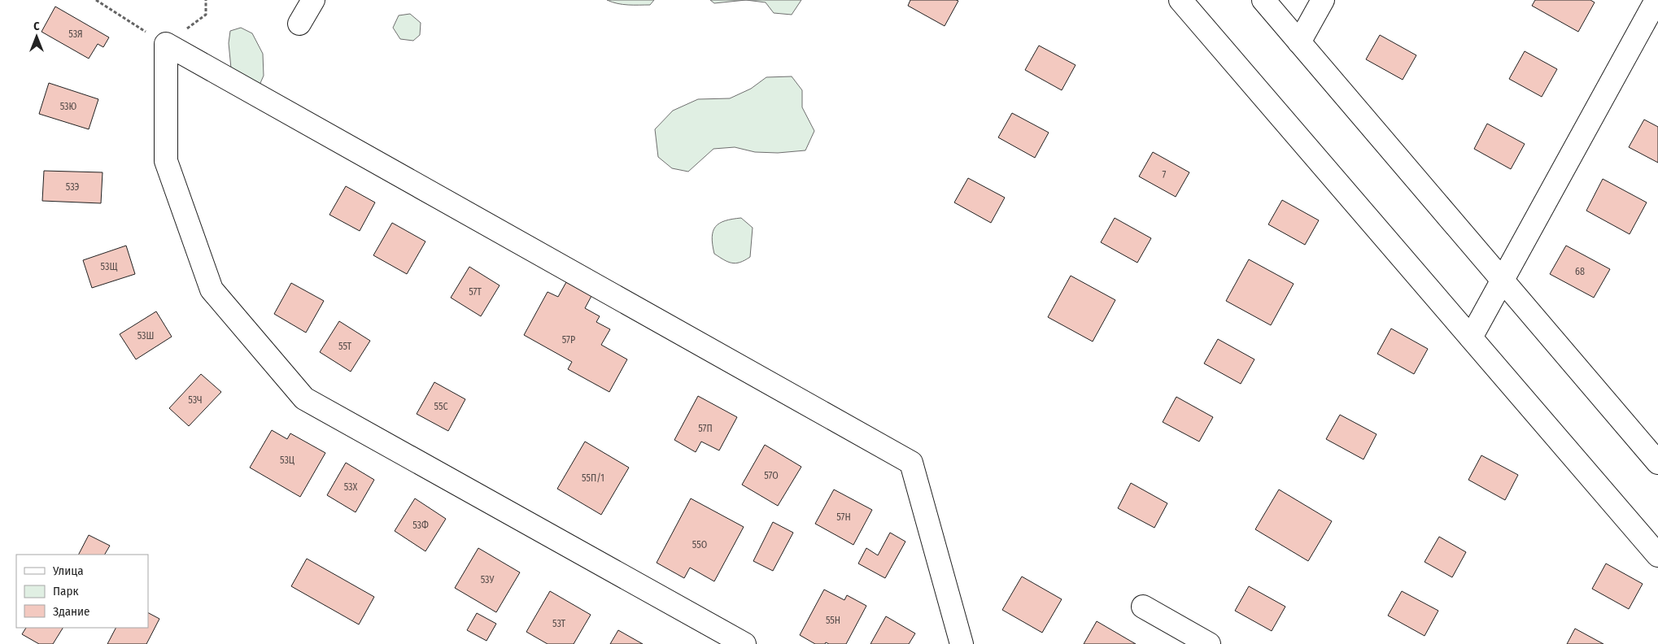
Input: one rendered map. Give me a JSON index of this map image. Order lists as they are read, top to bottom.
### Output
{
  "house_numbers": [
    "53Я",
    "53Ю",
    "7",
    "53Э",
    "53Щ",
    "68",
    "57Т",
    "53Ш",
    "57Р",
    "55Т",
    "53Ч",
    "55С",
    "57П",
    "53Ц",
    "57О",
    "55П/1",
    "53Х",
    "57Н",
    "53Ф",
    "55О",
    "53У",
    "55Н",
    "53Т"
  ],
  "legend": ["Улица", "Парк", "Здание"],
  "north": "top"
}
